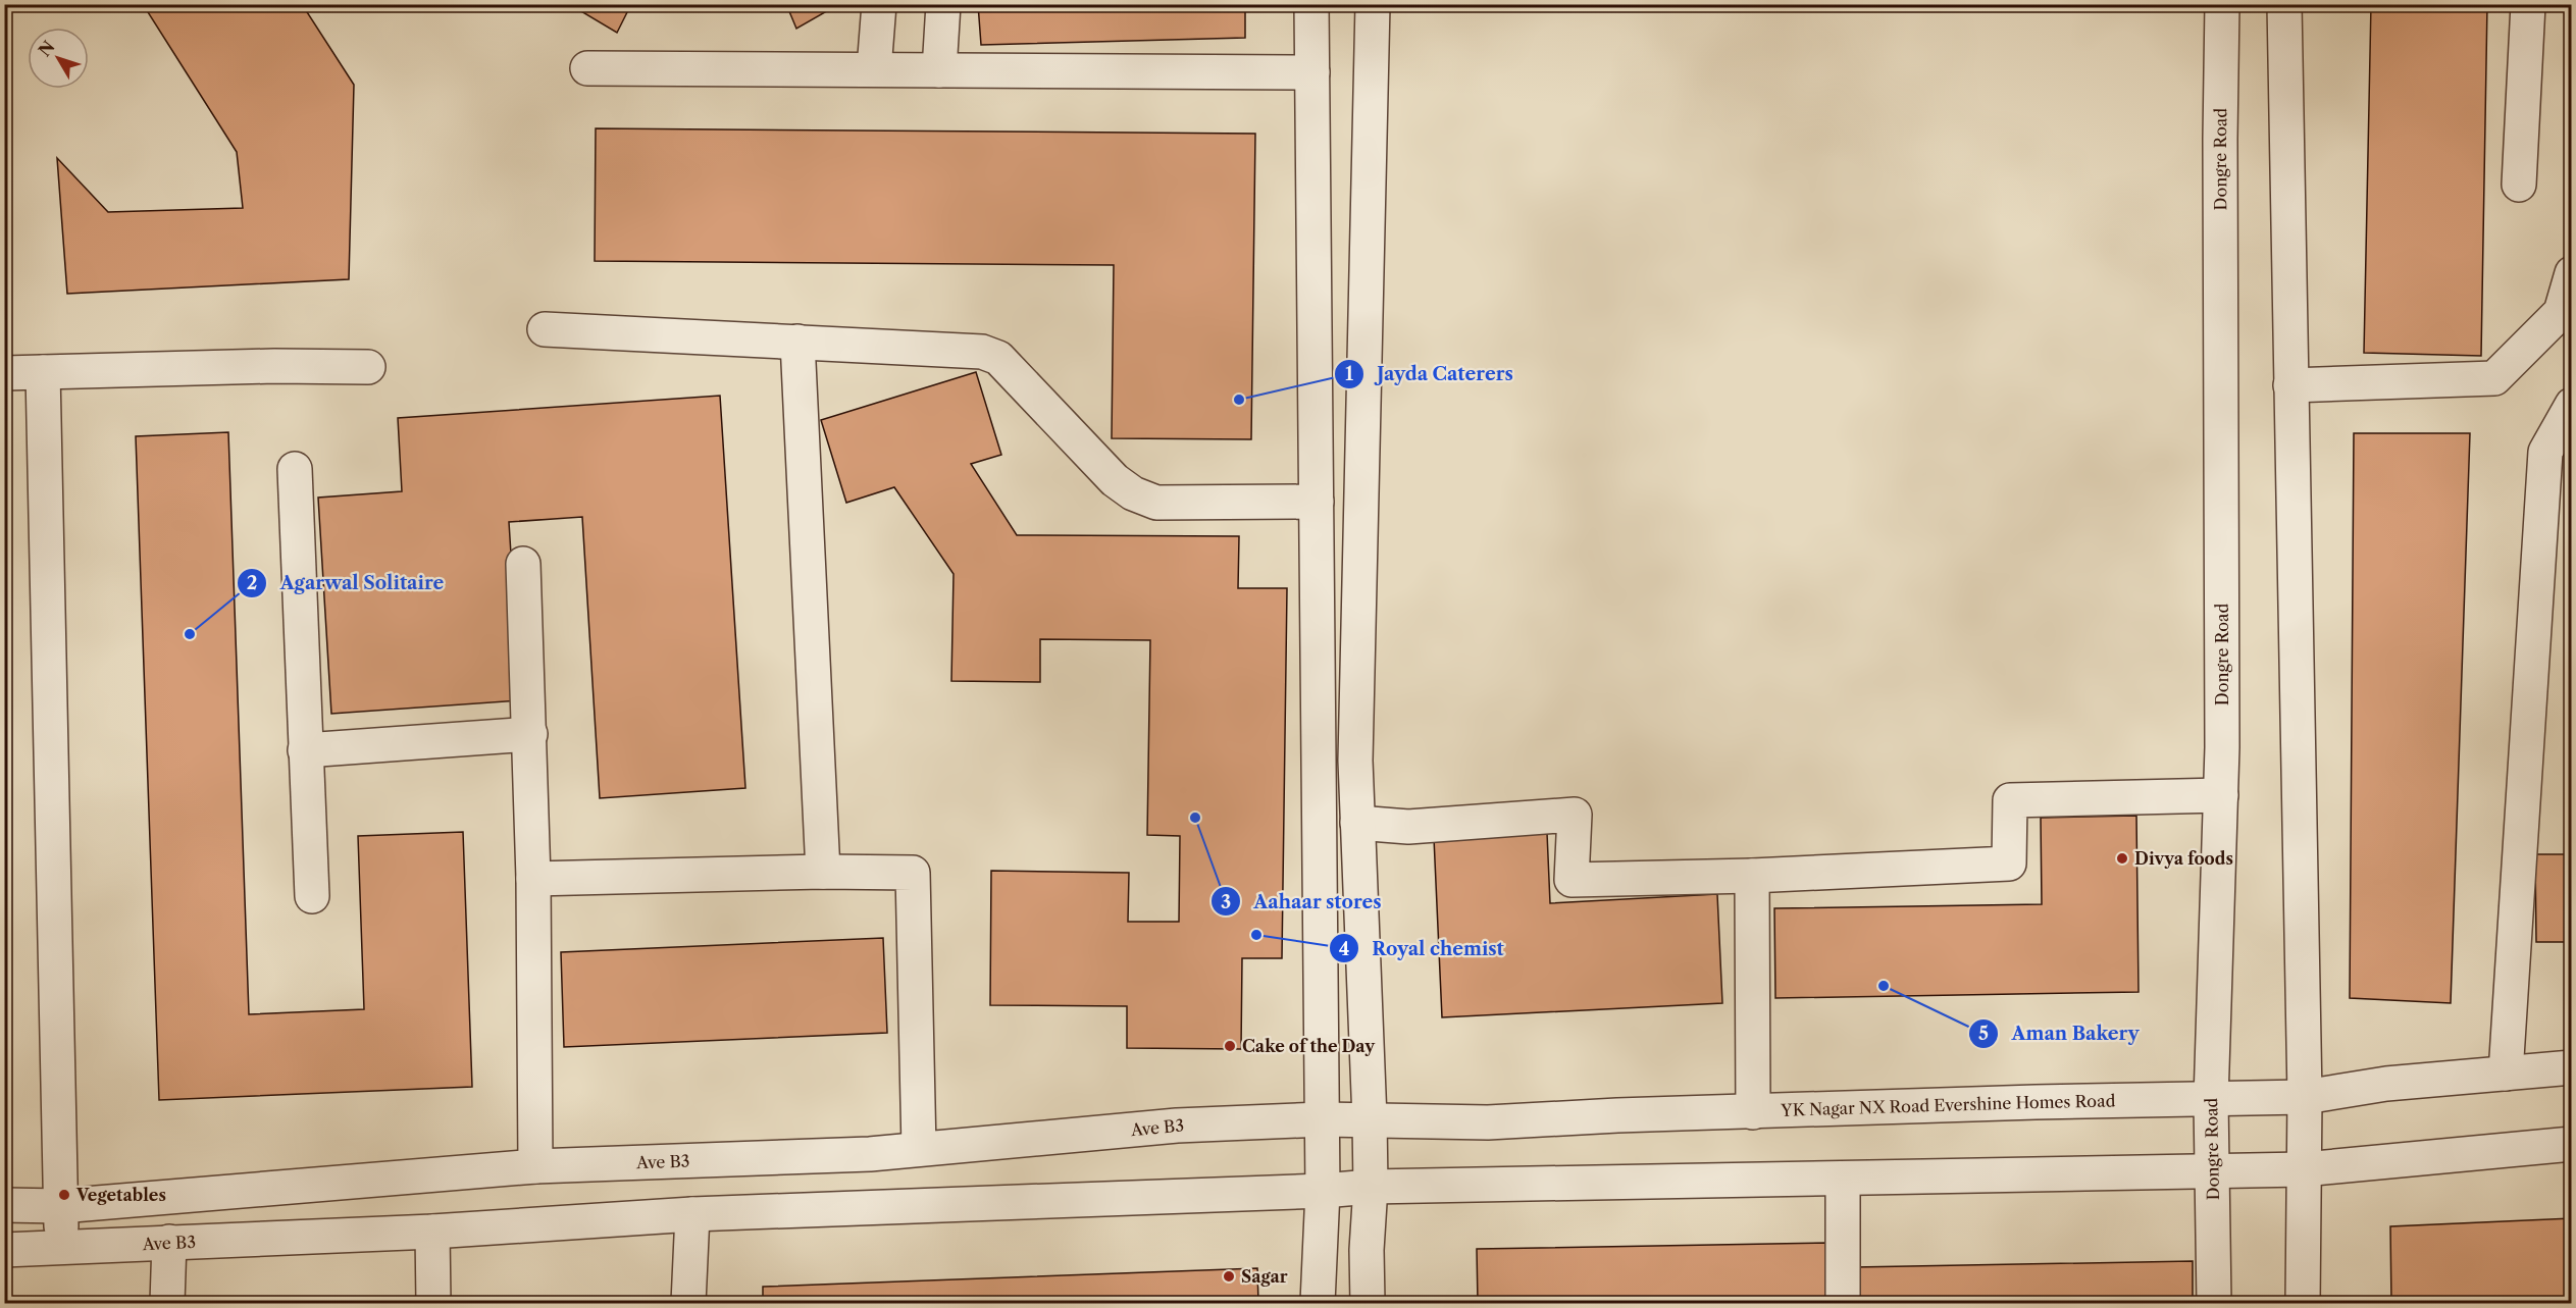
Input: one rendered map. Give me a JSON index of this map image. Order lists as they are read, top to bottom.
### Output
{
  "streets": {
    "street": ["Dongre Road", "YK Nagar NX Road Evershine Homes Road", "Ave B3"]
  },
  "crossings": [
    ["Dongre Road", "YK Nagar NX Road Evershine Homes Road"],
    ["YK Nagar NX Road Evershine Homes Road", "Ave B3"]
  ],
  "places": [
    "Jayda Caterers",
    "Agarwal Solitaire",
    "Aahaar stores",
    "Divya foods",
    "Royal chemist",
    "Aman Bakery",
    "Cake of the Day",
    "Vegetables",
    "Sagar"
  ],
  "north": "top left"
}
